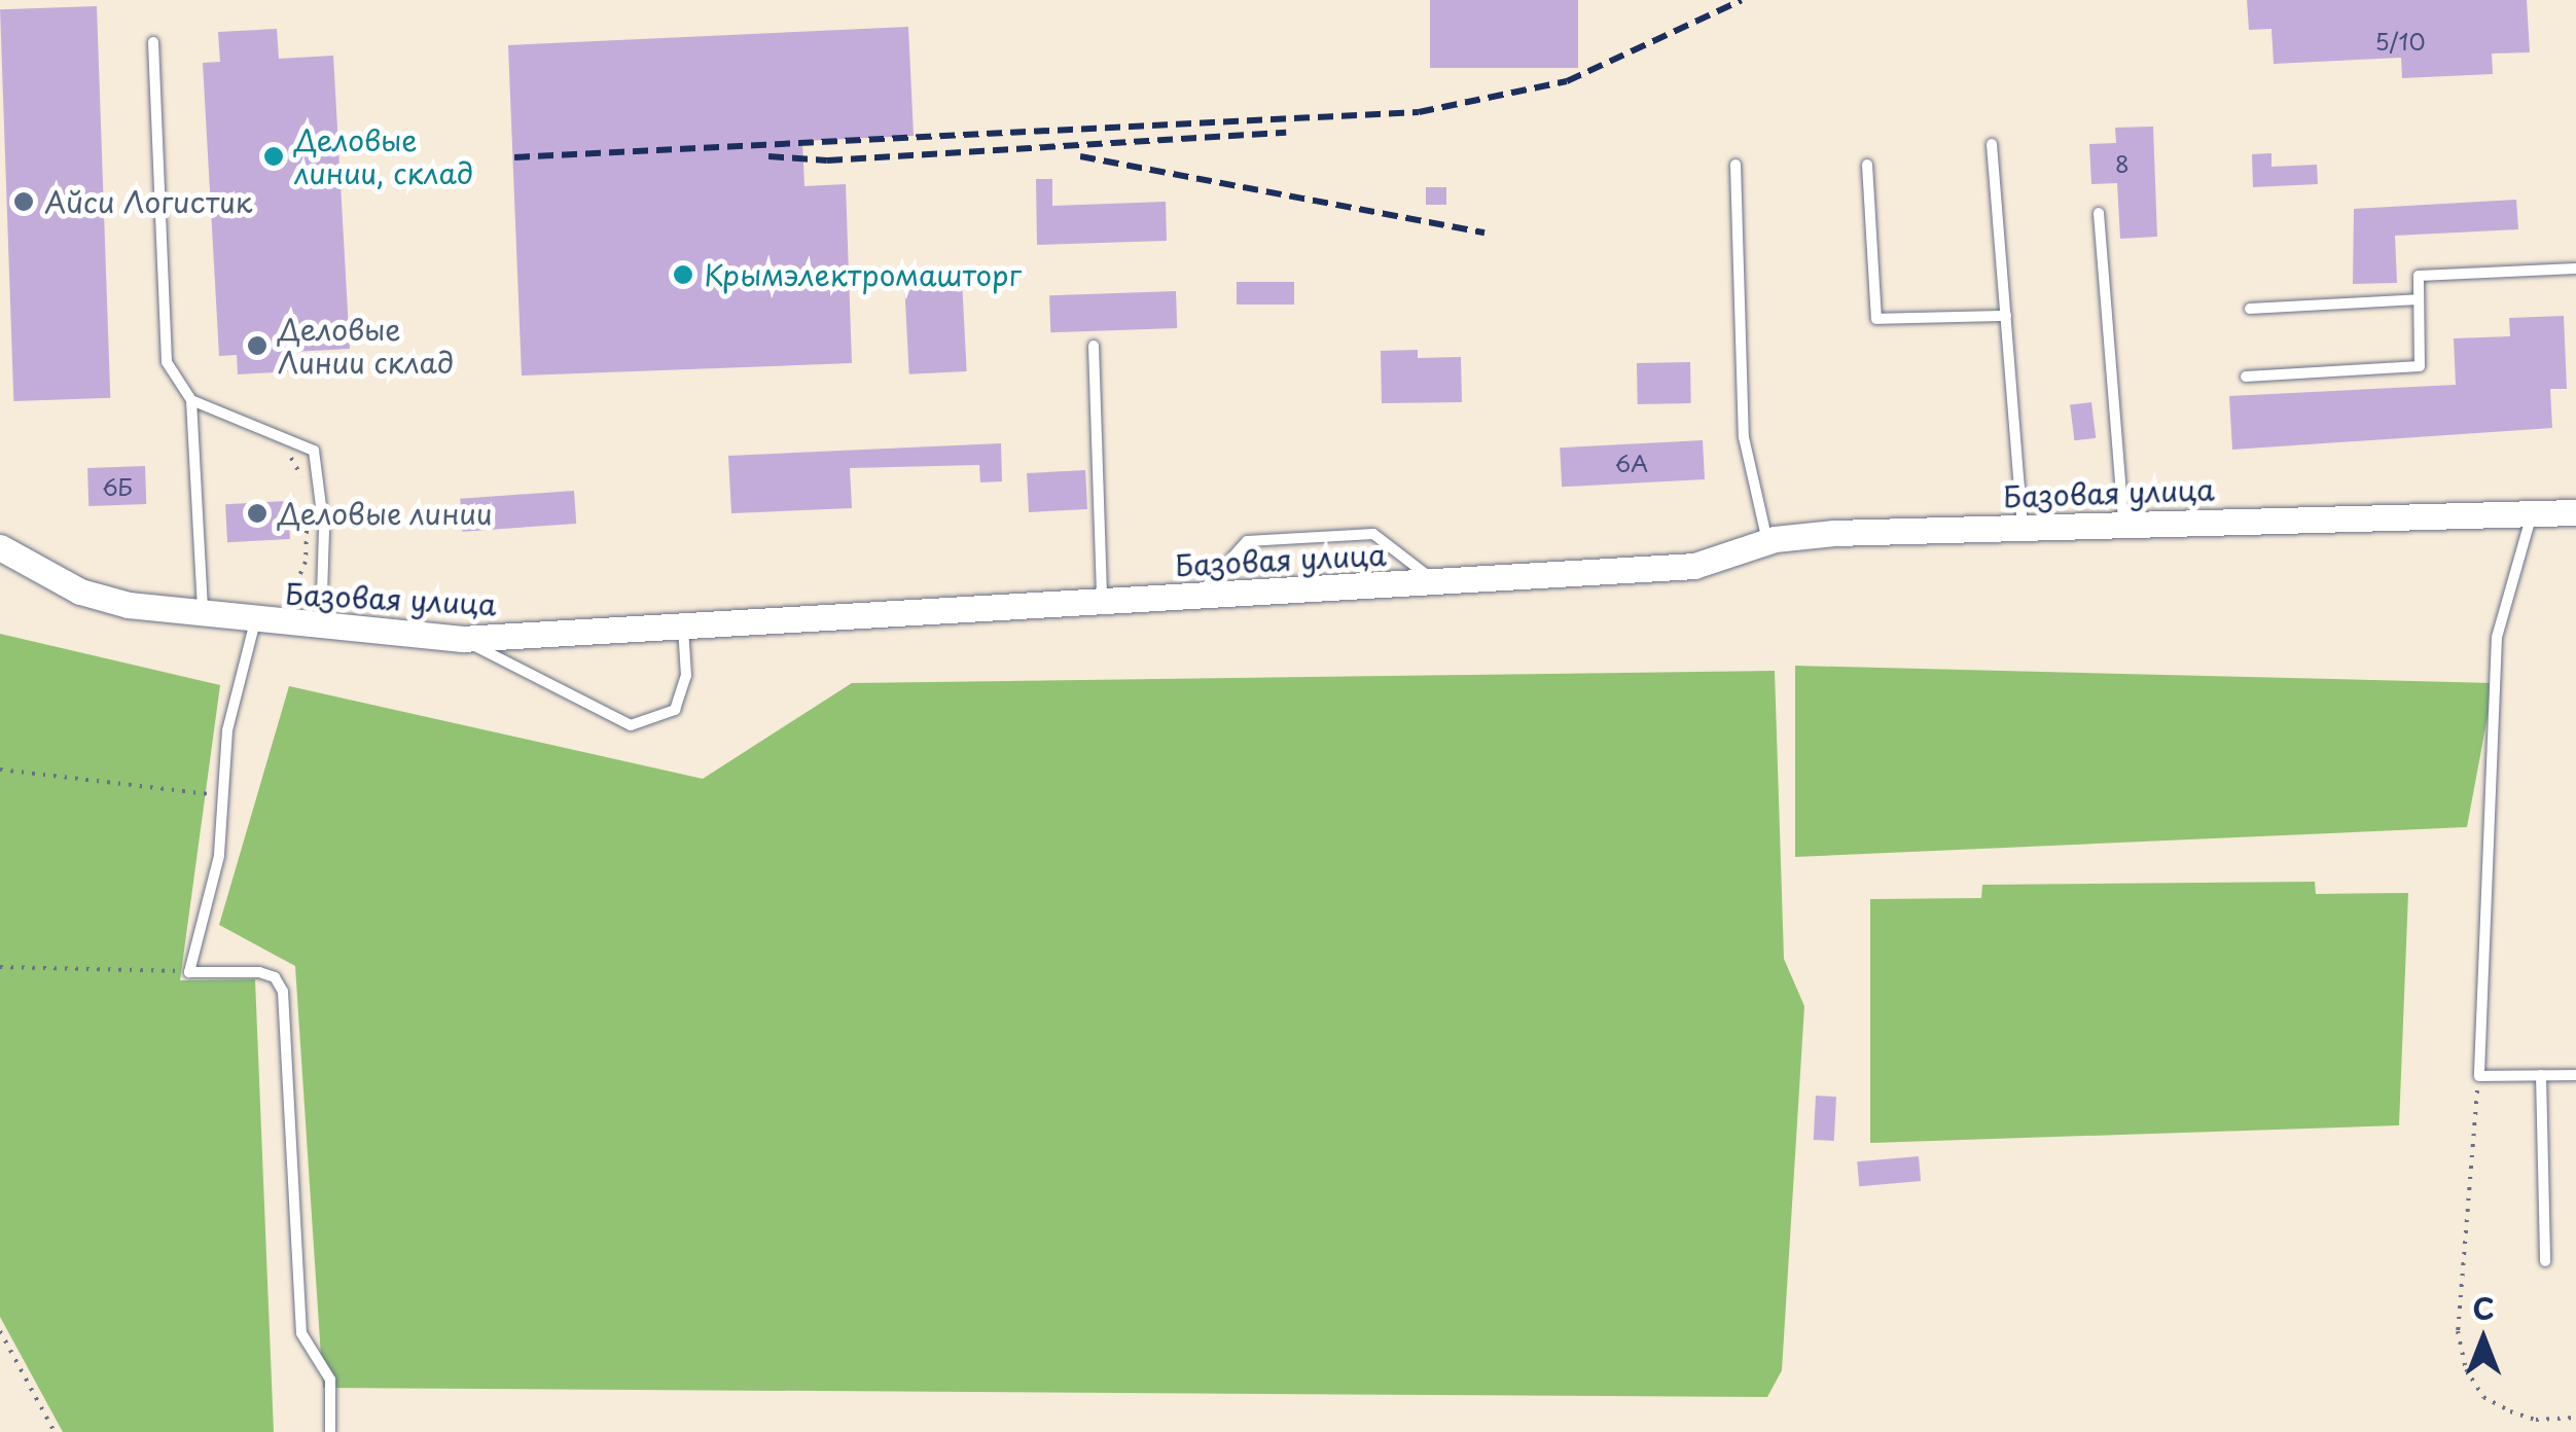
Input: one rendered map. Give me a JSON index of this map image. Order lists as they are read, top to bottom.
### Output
{
  "streets": {
    "street": ["Базовая улица"]
  },
  "places": [
    "Деловые линии, склад",
    "Айси Логистик",
    "Крымэлектромашторг",
    "Деловые Линии склад",
    "Деловые линии"
  ],
  "house_numbers": [
    "5/10",
    "8",
    "6А",
    "6Б"
  ],
  "north": "top"
}
